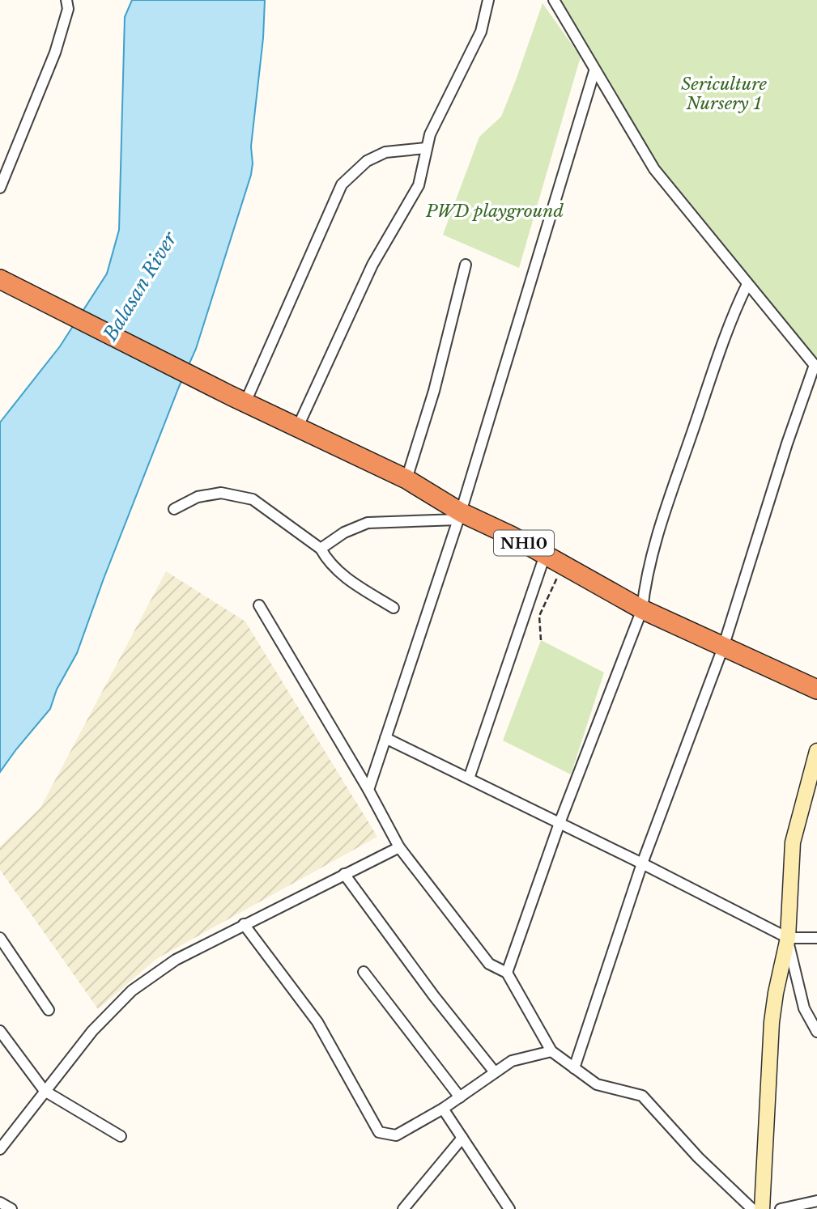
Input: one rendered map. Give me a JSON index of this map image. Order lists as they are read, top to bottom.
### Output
{
  "streets": {
    "highway": ["NH10"]
  },
  "water": ["Balasan River"],
  "parks": ["Sericulture Nursery 1", "PWD playground"]
}
